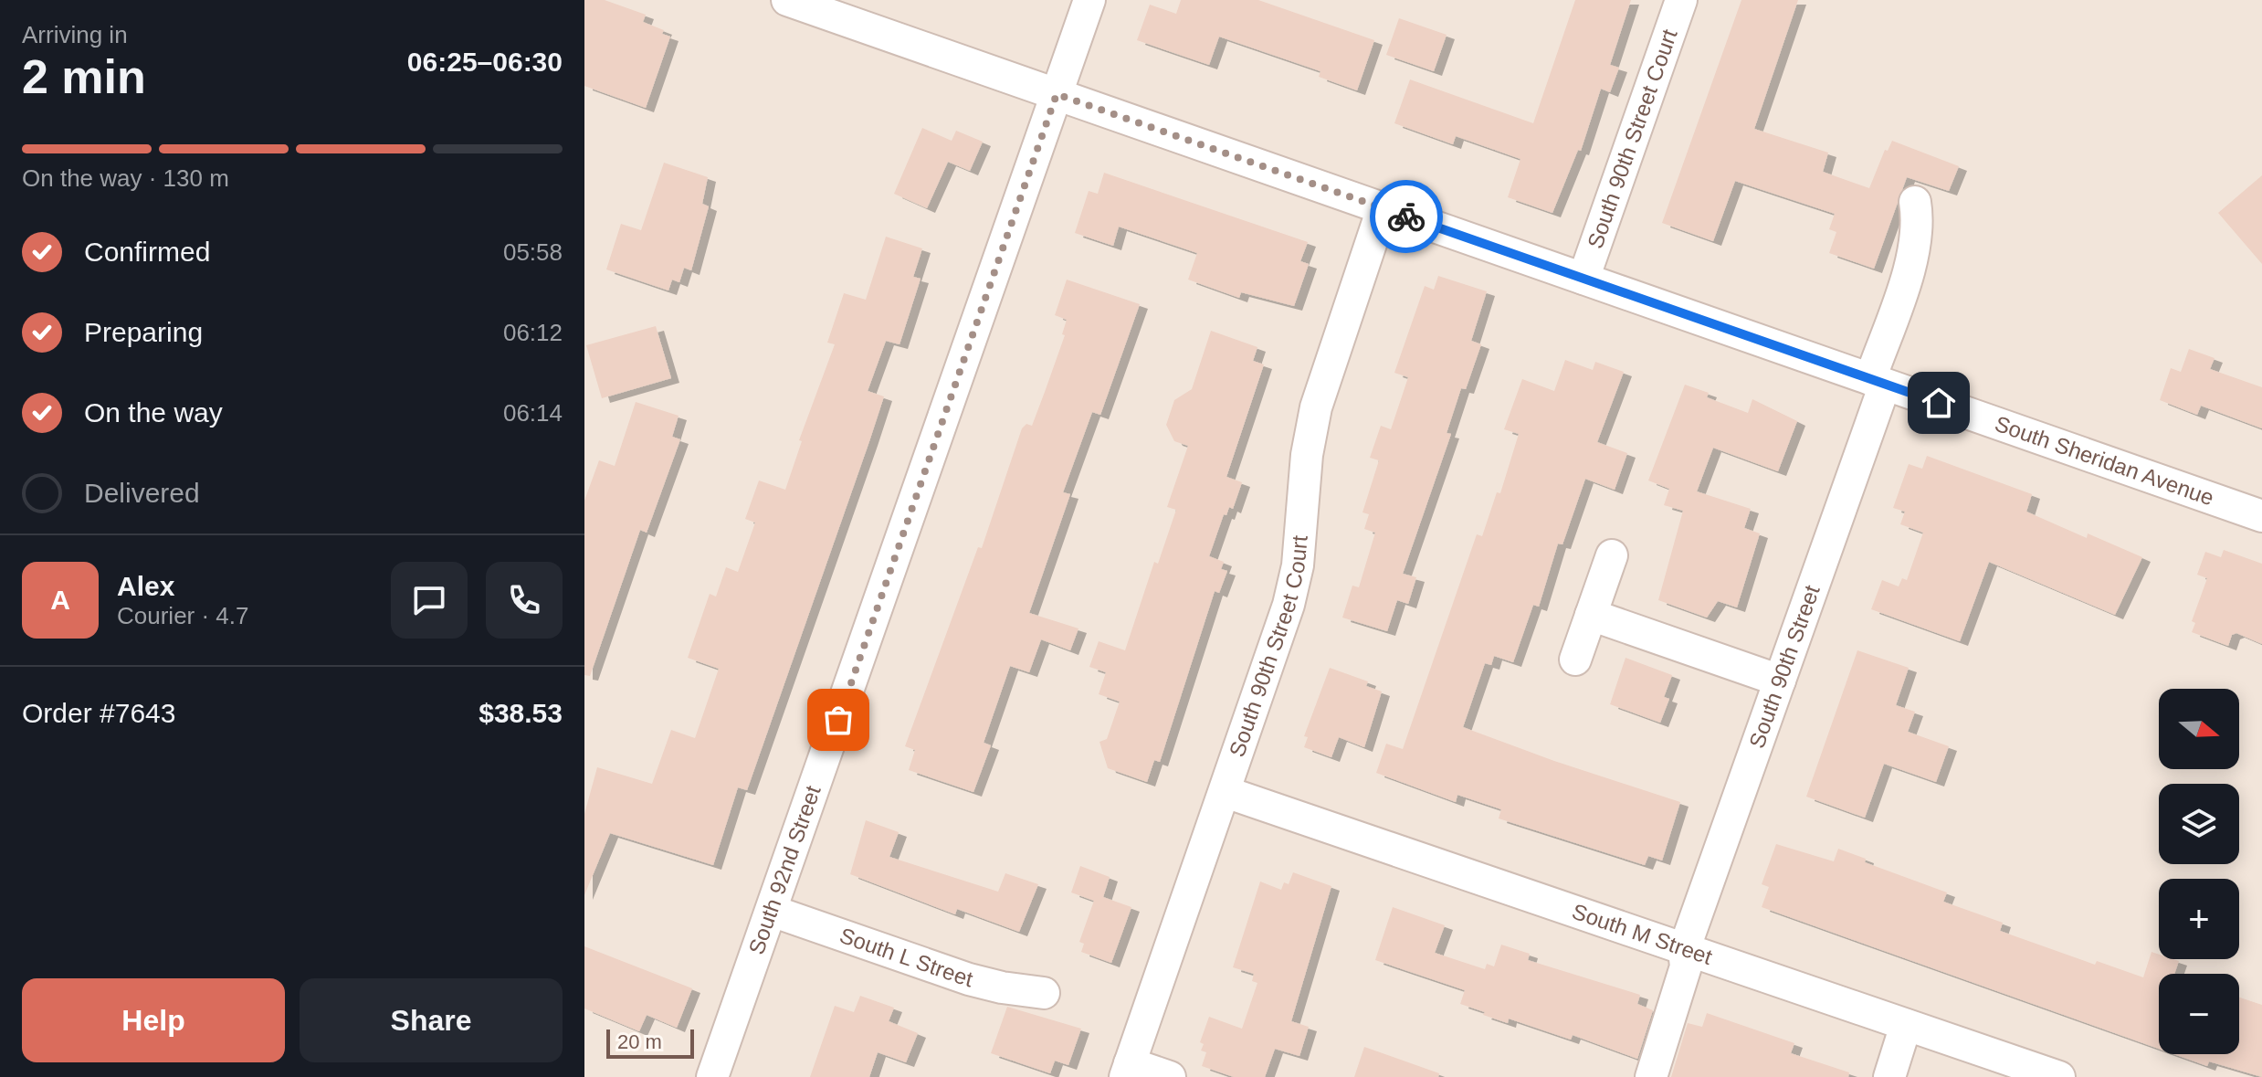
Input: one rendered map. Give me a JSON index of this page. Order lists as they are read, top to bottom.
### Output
{
  "streets": {
    "street": [
      "South 90th Street Court",
      "South Sheridan Avenue",
      "South 90th Street",
      "South 92nd Street",
      "South M Street",
      "South L Street"
    ]
  },
  "crossings": [
    ["South 90th Street Court", "South Sheridan Avenue"],
    ["South 90th Street Court", "South M Street"],
    ["South Sheridan Avenue", "South 90th Street"],
    ["South Sheridan Avenue", "South 92nd Street"],
    ["South 90th Street", "South M Street"],
    ["South 92nd Street", "South L Street"]
  ],
  "scale_bar": "20 m",
  "north": "right",
  "page": {
    "heading": ["2 min", "Arriving in", "06:25–06:30"],
    "panel": [
      "Alex",
      "Courier · 4.7",
      "Order #7643",
      "$38.53"
    ],
    "bar": "On the way · 130 m",
    "list": [
      ["Confirmed", "05:58"],
      ["Preparing", "06:12"],
      ["On the way", "06:14"],
      "Delivered"
    ],
    "round": "A",
    "map_buttons": ["+", "−"],
    "buttons": ["Help", "Share"],
    "scale": "20 m"
  }
}
